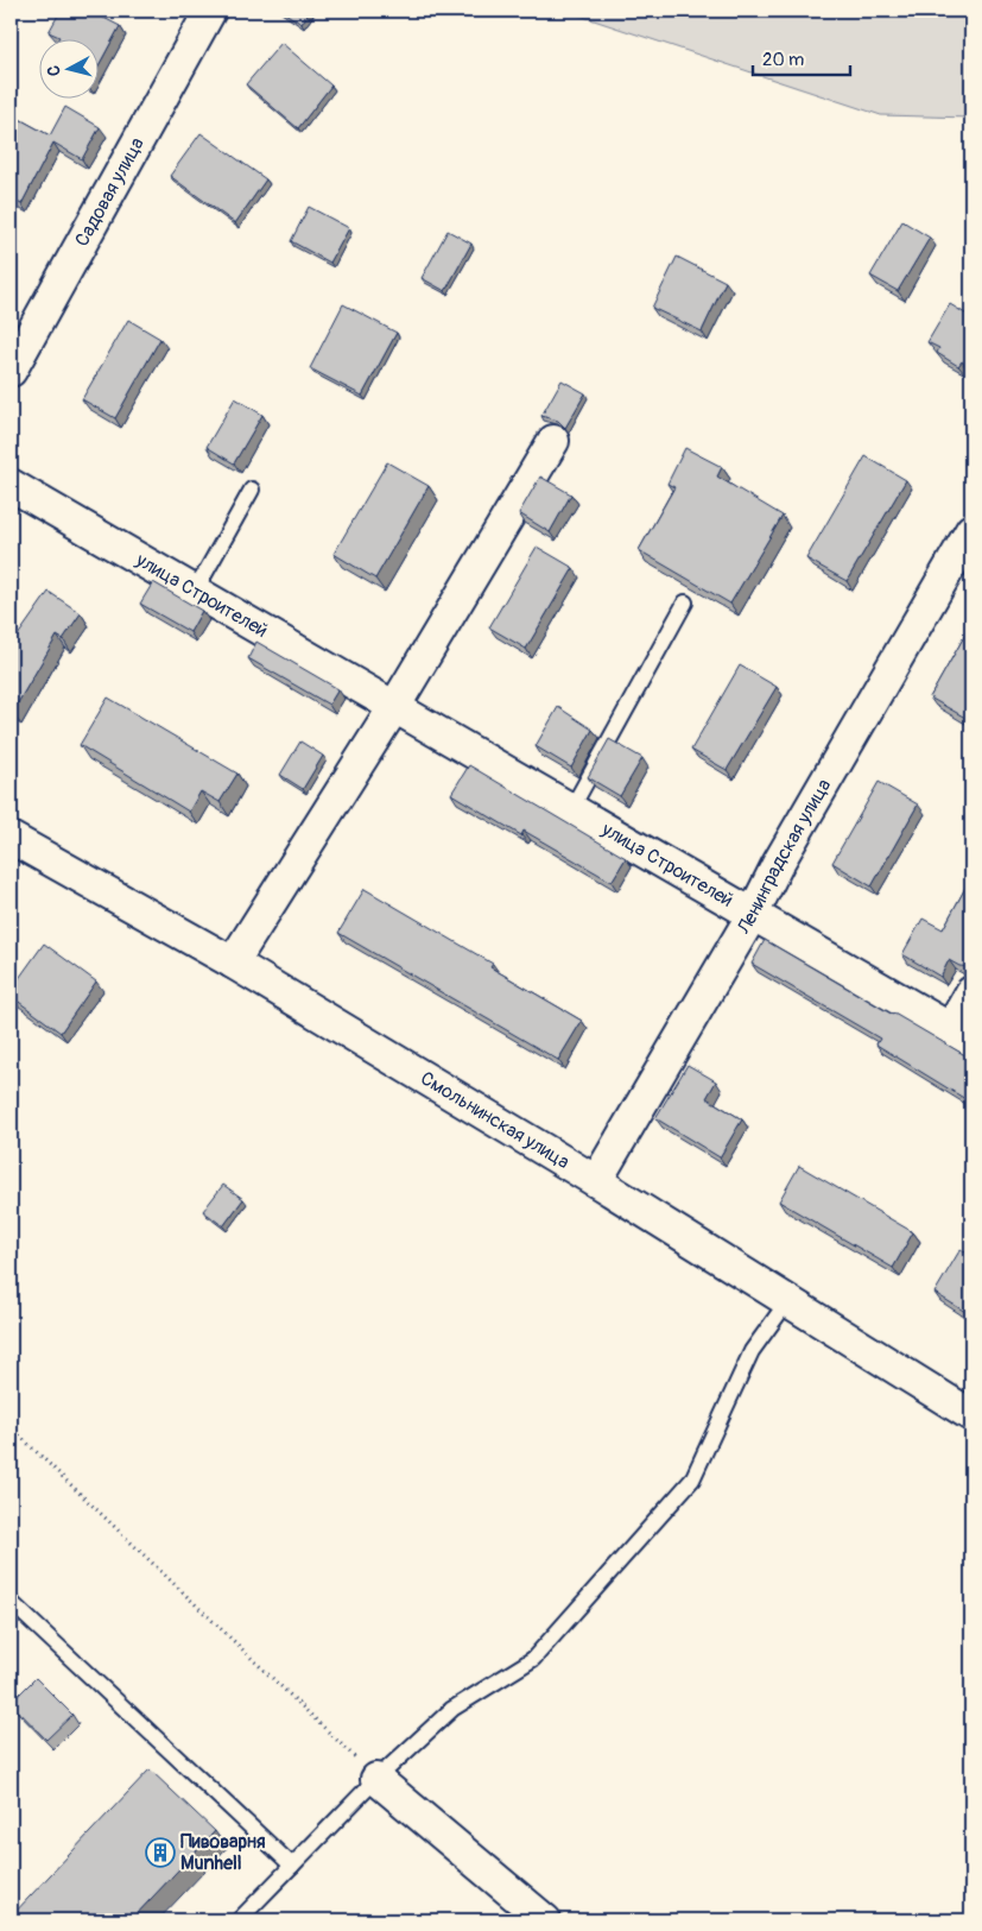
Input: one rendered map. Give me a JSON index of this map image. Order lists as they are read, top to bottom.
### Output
{
  "streets": {
    "street": [
      "Садовая улица",
      "улица Строителей",
      "Ленинградская улица",
      "Смольнинская улица"
    ]
  },
  "crossings": [
    ["улица Строителей", "Ленинградская улица"],
    ["Ленинградская улица", "Смольнинская улица"]
  ],
  "places": {
    "building": ["Пивоварня Munhell"]
  },
  "scale_bar": "20 m",
  "north": "left"
}
